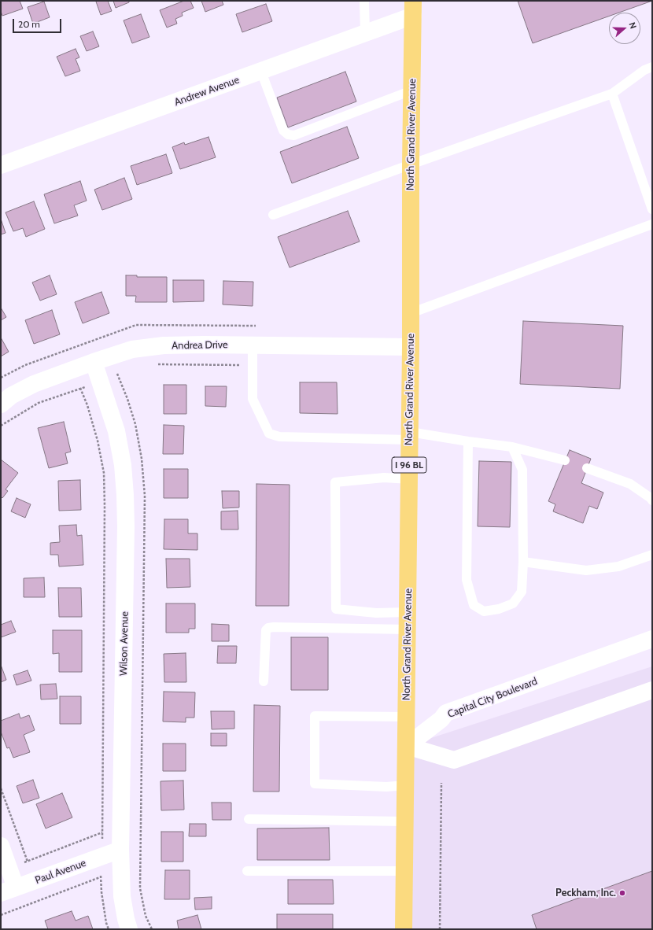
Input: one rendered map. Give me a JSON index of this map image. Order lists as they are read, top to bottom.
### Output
{
  "streets": {
    "main road": ["North Grand River Avenue", "I 96 BL"],
    "street": [
      "Andrew Avenue",
      "Andrea Drive",
      "Wilson Avenue",
      "Capital City Boulevard",
      "Paul Avenue"
    ]
  },
  "crossings": [
    ["Andrew Avenue", "North Grand River Avenue"],
    ["North Grand River Avenue", "Andrea Drive"],
    ["North Grand River Avenue", "Capital City Boulevard"],
    ["Andrea Drive", "Wilson Avenue"],
    ["Wilson Avenue", "Paul Avenue"]
  ],
  "places": ["Peckham, Inc."],
  "scale_bar": "20 m",
  "north": "right"
}
